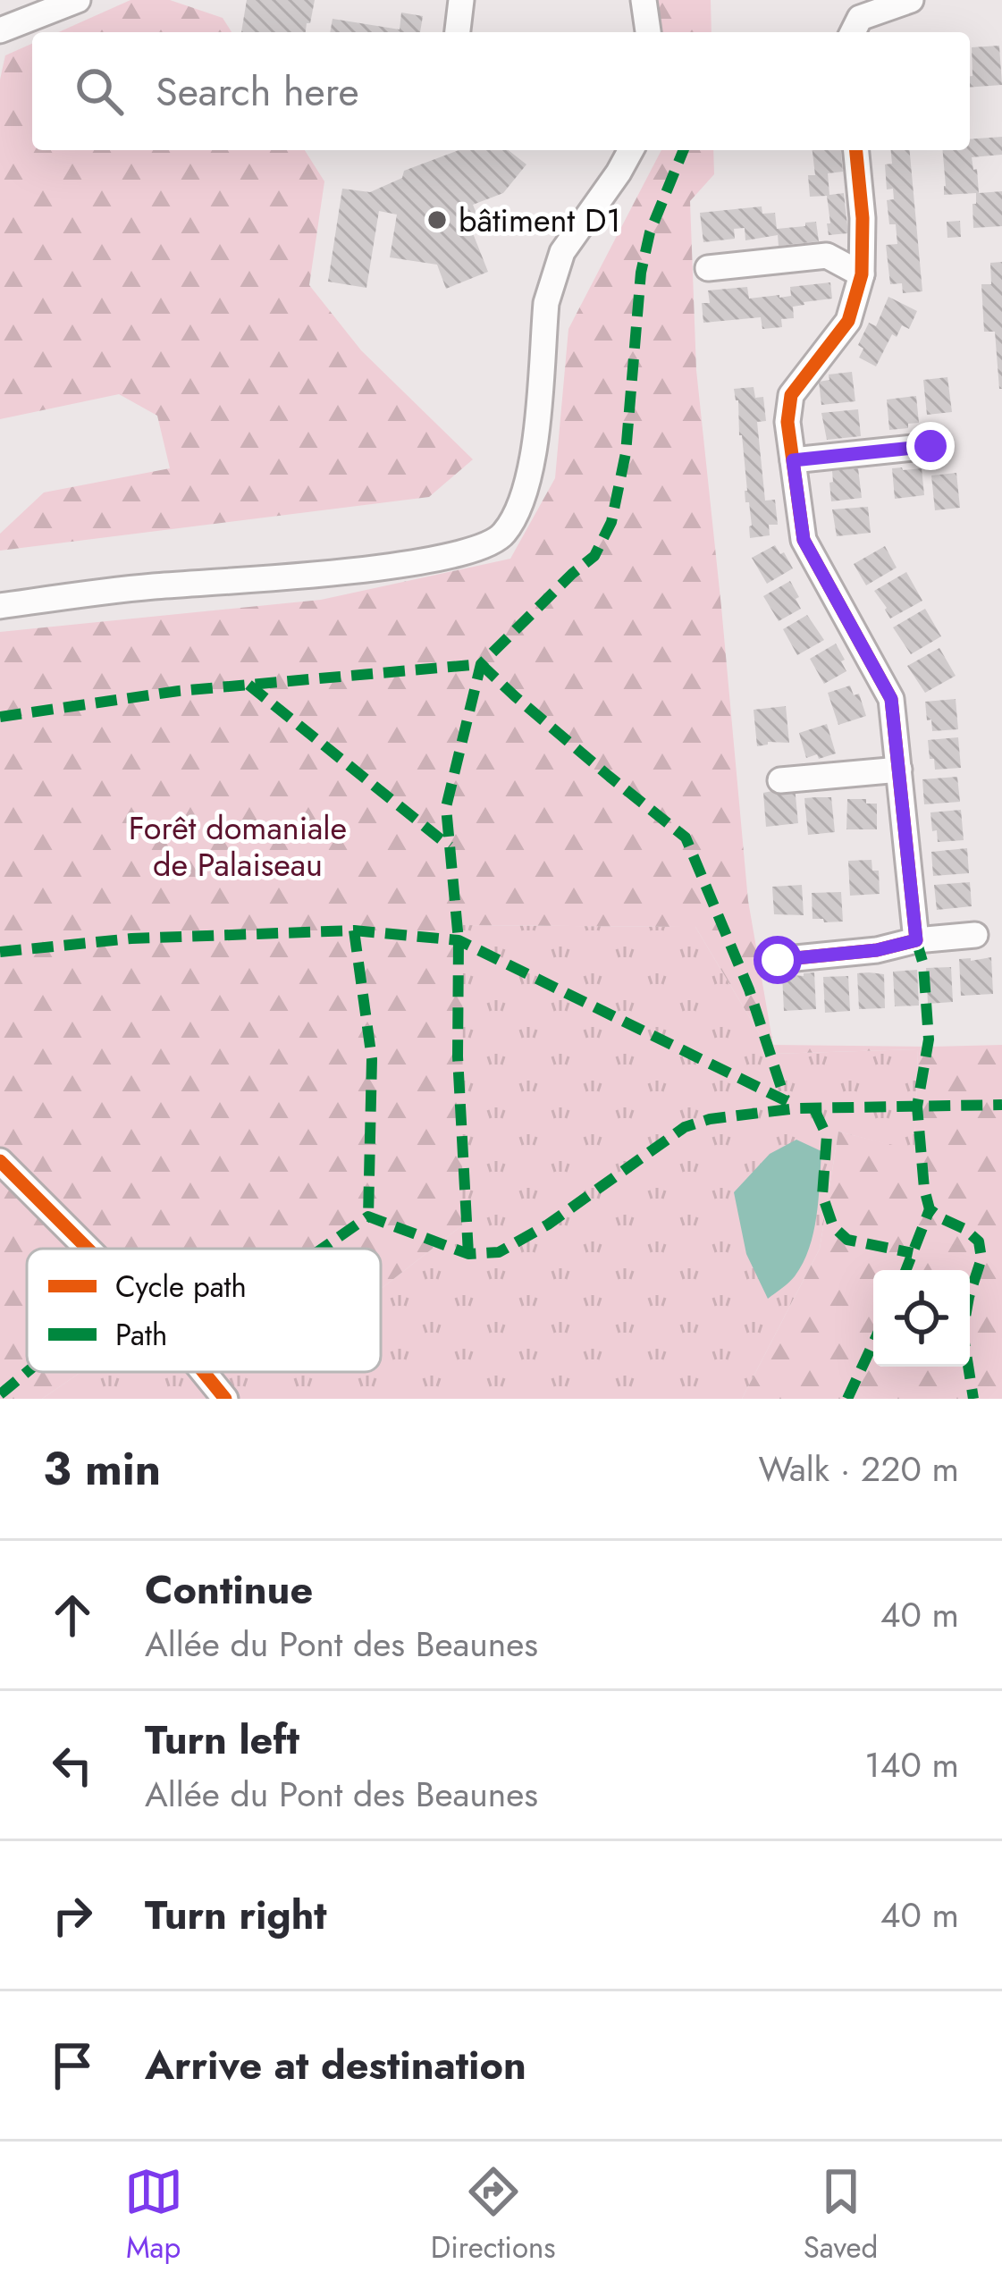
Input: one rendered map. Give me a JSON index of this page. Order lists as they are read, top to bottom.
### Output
{
  "parks": ["Forêt domaniale de Palaiseau"],
  "places": ["bâtiment D1"],
  "legend": ["Cycle path", "Path"],
  "page": {
    "search": "Search here",
    "heading": ["3 min", "Walk · 220 m"],
    "list": [
      ["Continue", "Allée du Pont des Beaunes", "40 m"],
      ["Turn left", "Allée du Pont des Beaunes", "140 m"],
      ["Turn right", "40 m"],
      "Arrive at destination"
    ],
    "nav": ["Map", "Directions", "Saved"]
  }
}
